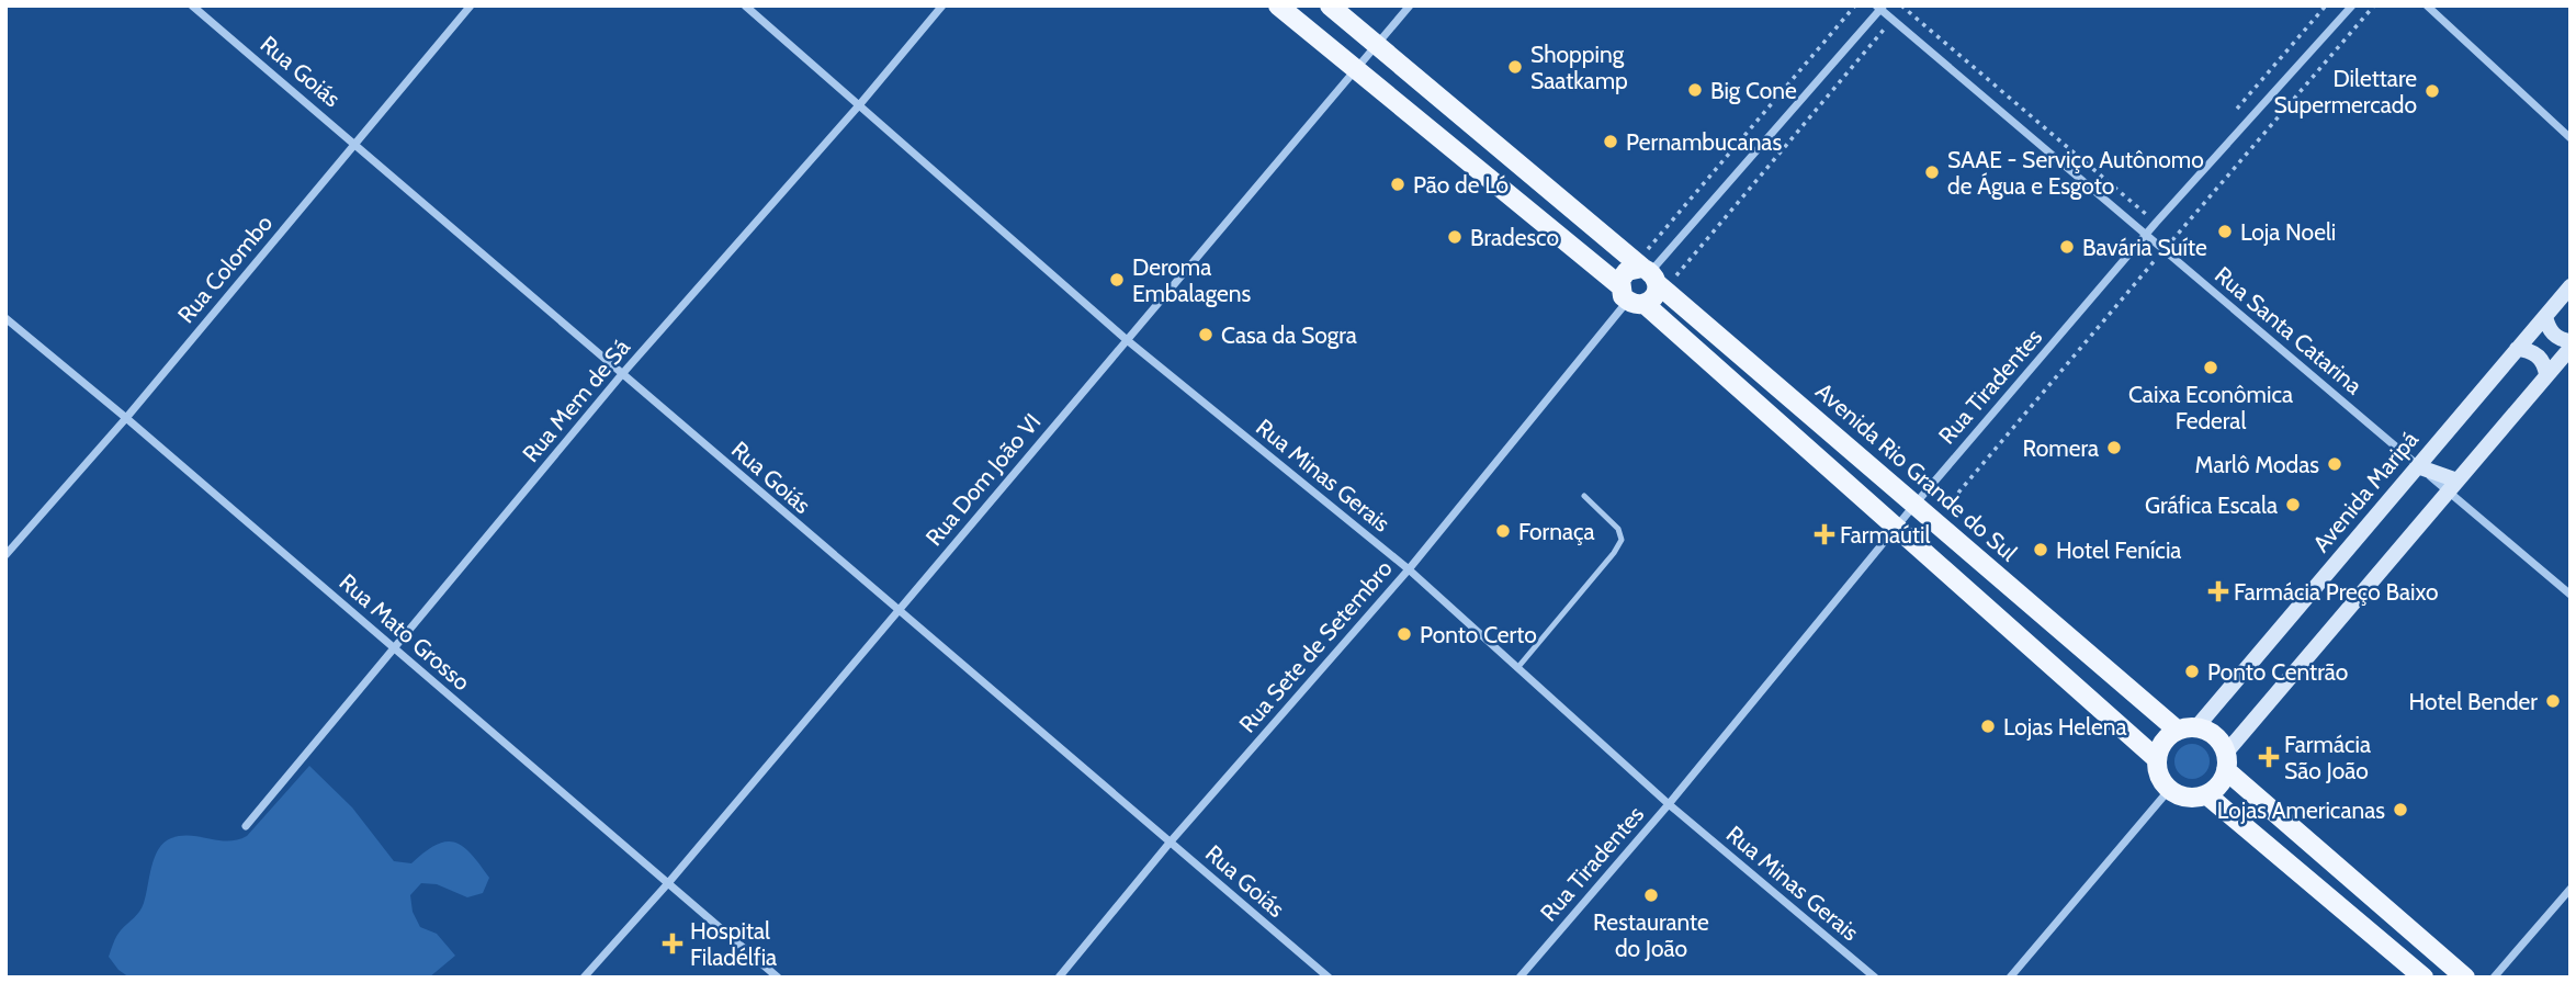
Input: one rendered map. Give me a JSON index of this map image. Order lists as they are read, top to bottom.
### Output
{
  "streets": {
    "main road": ["Avenida Rio Grande do Sul", "Avenida Maripá"],
    "street": [
      "Rua Goiás",
      "Rua Colombo",
      "Rua Santa Catarina",
      "Rua Tiradentes",
      "Rua Mem de Sá",
      "Rua Minas Gerais",
      "Rua Dom João VI",
      "Rua Mato Grosso",
      "Rua Sete de Setembro"
    ]
  },
  "crossings": [
    ["Rua Goiás", "Rua Colombo"],
    ["Rua Goiás", "Rua Mem de Sá"],
    ["Rua Goiás", "Rua Dom João VI"],
    ["Rua Goiás", "Rua Sete de Setembro"],
    ["Rua Colombo", "Rua Mato Grosso"],
    ["Rua Santa Catarina", "Rua Tiradentes"],
    ["Rua Santa Catarina", "Avenida Maripá"],
    ["Rua Tiradentes", "Avenida Rio Grande do Sul"],
    ["Rua Tiradentes", "Rua Minas Gerais"],
    ["Rua Mem de Sá", "Rua Minas Gerais"],
    ["Rua Mem de Sá", "Rua Mato Grosso"],
    ["Avenida Rio Grande do Sul", "Rua Dom João VI"],
    ["Avenida Rio Grande do Sul", "Avenida Maripá"],
    ["Rua Minas Gerais", "Rua Dom João VI"],
    ["Rua Minas Gerais", "Rua Sete de Setembro"],
    ["Rua Dom João VI", "Rua Mato Grosso"]
  ],
  "places": {
    "other": [
      "Shopping Saatkamp",
      "Big Cone",
      "Dilettare Supermercado",
      "Pernambucanas",
      "SAAE - Serviço Autônomo de Água e Esgoto",
      "Pão de Ló",
      "Loja Noeli",
      "Bradesco",
      "Bavária Suíte",
      "Deroma Embalagens",
      "Casa da Sogra",
      "Caixa Econômica Federal",
      "Romera",
      "Marlô Modas",
      "Gráfica Escala",
      "Fornaça",
      "Hotel Fenícia",
      "Ponto Certo",
      "Ponto Centrão",
      "Hotel Bender",
      "Lojas Helena",
      "Lojas Americanas",
      "Restaurante do João"
    ],
    "health": [
      "Farmaútil",
      "Farmácia Preço Baixo",
      "Farmácia São João",
      "Hospital Filadélfia"
    ]
  }
}
